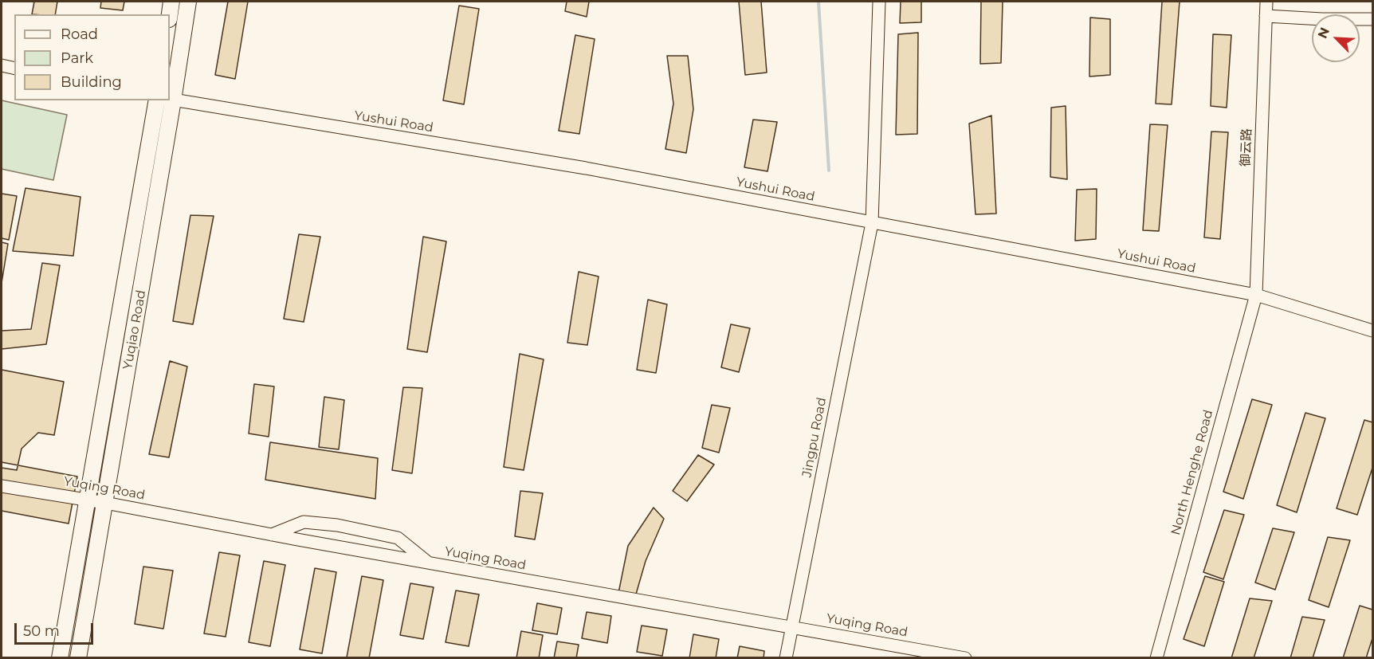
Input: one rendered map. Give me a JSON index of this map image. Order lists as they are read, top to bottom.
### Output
{
  "streets": {
    "main road": ["Yuqiao Road"],
    "street": [
      "Yushui Road",
      "御云路",
      "Jingpu Road",
      "North Henghe Road",
      "Yuqing Road"
    ]
  },
  "crossings": [
    ["Yushui Road", "御云路"],
    ["Yushui Road", "Yuqiao Road"],
    ["Yushui Road", "Jingpu Road"],
    ["Yushui Road", "North Henghe Road"],
    ["御云路", "North Henghe Road"],
    ["Yuqiao Road", "Yuqing Road"],
    ["Jingpu Road", "Yuqing Road"]
  ],
  "legend": ["Road", "Park", "Building"],
  "scale_bar": "50 m",
  "north": "top left"
}
